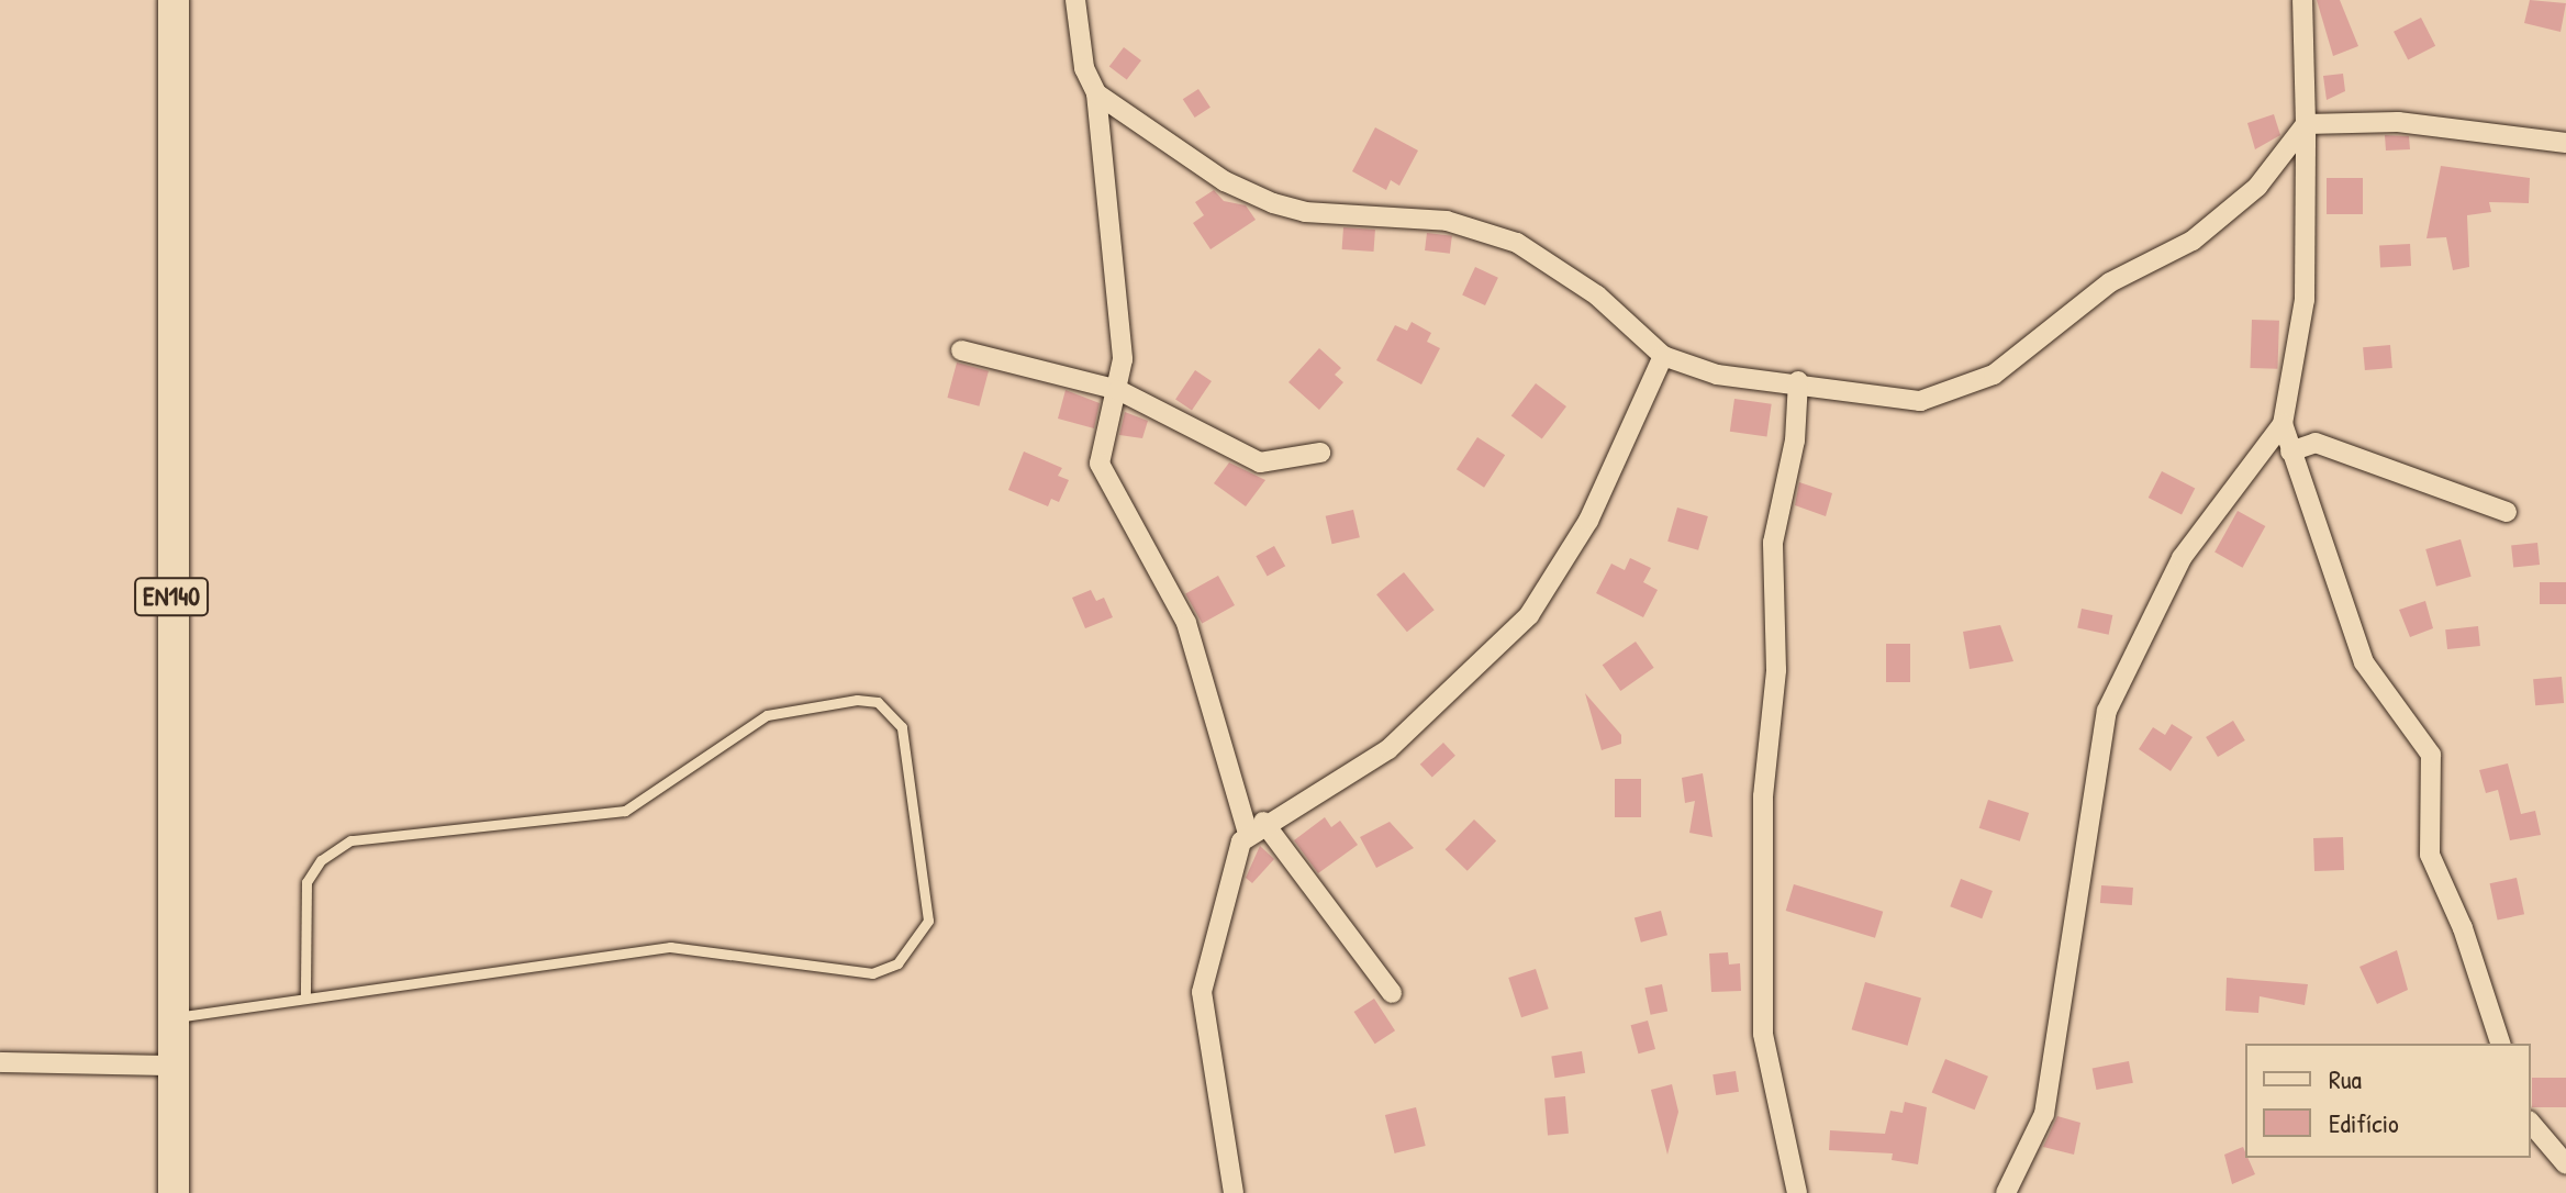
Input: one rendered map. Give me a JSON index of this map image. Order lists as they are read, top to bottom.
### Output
{
  "streets": {
    "main road": ["EN140"]
  },
  "legend": ["Rua", "Edifício"]
}
